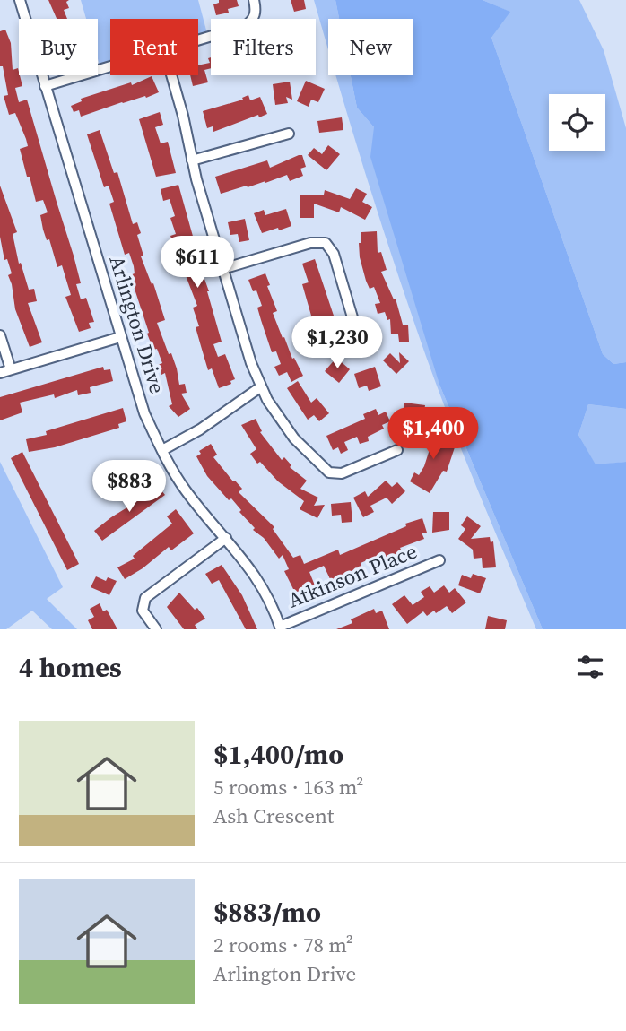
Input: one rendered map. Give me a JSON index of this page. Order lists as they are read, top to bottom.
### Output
{
  "streets": {
    "street": ["Arlington Drive", "Atkinson Place"]
  },
  "crossings": [
    ["Arlington Drive", "Atkinson Place"]
  ],
  "page": {
    "chip": [
      "Buy",
      "Rent",
      "Filters",
      "New"
    ],
    "price": [
      "$611",
      "$1,230",
      "$1,400",
      "$883"
    ],
    "heading": "4 homes",
    "list": [
      {
        "name": "$1,400/mo",
        "note": "5 rooms · 163 m² · Ash Crescent"
      },
      {
        "name": "$883/mo",
        "note": "2 rooms · 78 m² · Arlington Drive"
      }
    ]
  }
}
